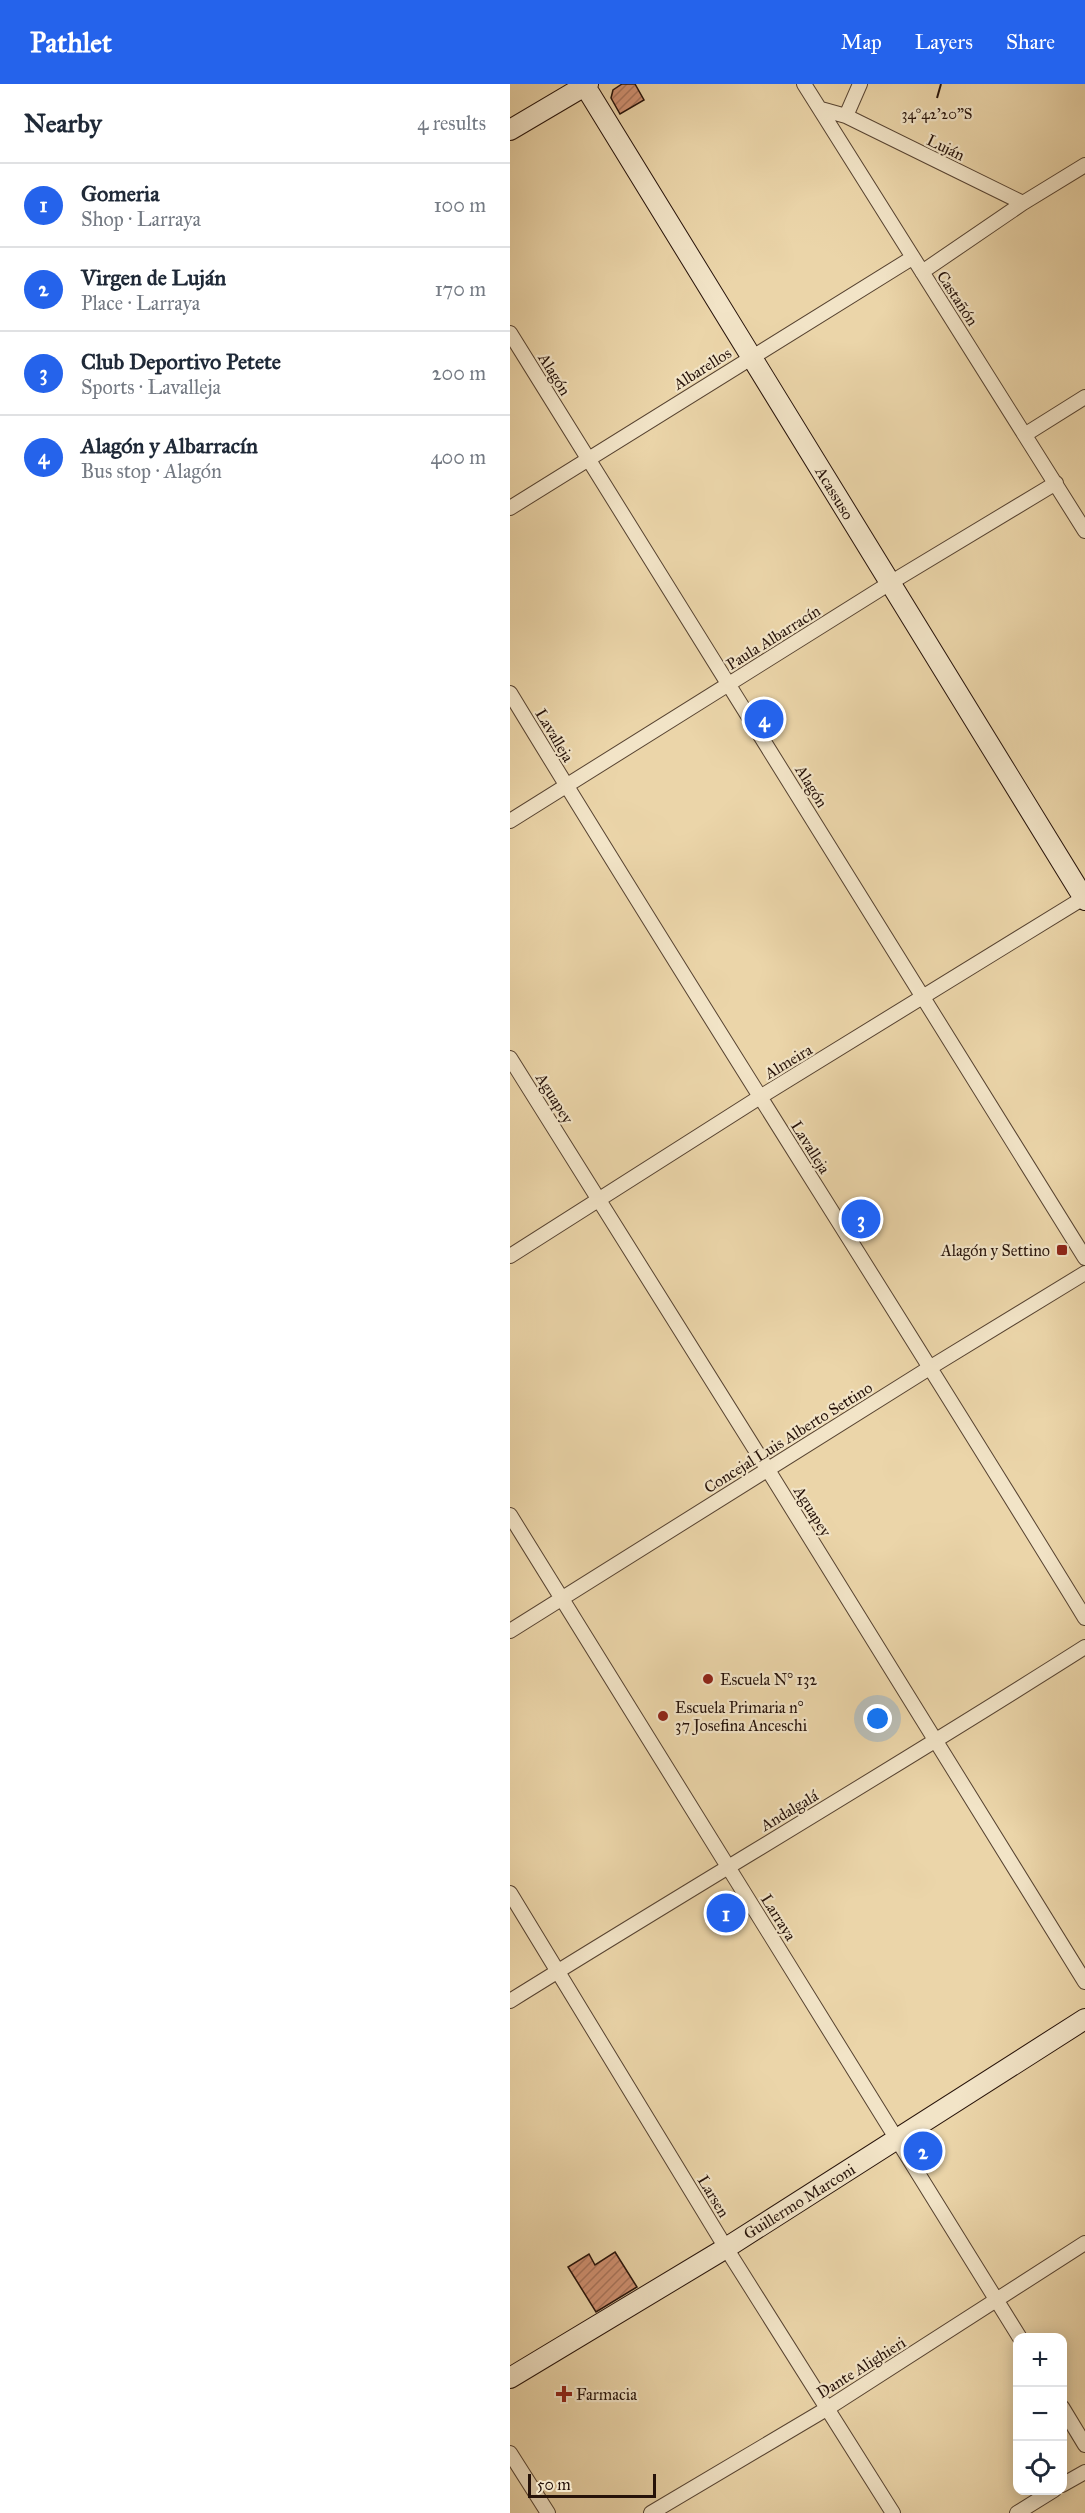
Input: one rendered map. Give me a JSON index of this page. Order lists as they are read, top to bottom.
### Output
{
  "streets": {
    "street": [
      "Luján",
      "Castañón",
      "Albarellos",
      "Alagón",
      "Acassuso",
      "Paula Albarracín",
      "Lavalleja",
      "Almeira",
      "Aguapey",
      "Concejal Luis Alberto Settino",
      "Andalgalá",
      "Larraya",
      "Larsen",
      "Guillermo Marconi",
      "Dante Alighieri"
    ]
  },
  "crossings": [
    ["Luján", "Castañón"],
    ["Castañón", "Albarellos"],
    ["Castañón", "Paula Albarracín"],
    ["Albarellos", "Alagón"],
    ["Albarellos", "Acassuso"],
    ["Alagón", "Paula Albarracín"],
    ["Alagón", "Almeira"],
    ["Acassuso", "Paula Albarracín"],
    ["Acassuso", "Almeira"],
    ["Paula Albarracín", "Lavalleja"],
    ["Lavalleja", "Almeira"],
    ["Lavalleja", "Concejal Luis Alberto Settino"],
    ["Almeira", "Aguapey"],
    ["Aguapey", "Concejal Luis Alberto Settino"],
    ["Aguapey", "Andalgalá"],
    ["Concejal Luis Alberto Settino", "Larraya"],
    ["Andalgalá", "Larraya"],
    ["Andalgalá", "Larsen"],
    ["Larraya", "Guillermo Marconi"],
    ["Larraya", "Dante Alighieri"],
    ["Larsen", "Guillermo Marconi"],
    ["Larsen", "Dante Alighieri"]
  ],
  "places": {
    "transit": ["Alagón y Settino"],
    "other": ["Escuela N° 132", "Escuela Primaria n° 37 Josefina Anceschi"],
    "health": ["Farmacia"]
  },
  "scale_bar": "50 m",
  "page": {
    "header": "Pathlet",
    "nav": ["Map", "Layers", "Share"],
    "heading": ["Nearby", "4 results"],
    "list": [
      {
        "mark": "1",
        "name": "Gomeria",
        "note": "Shop · Larraya",
        "value": "100 m"
      },
      {
        "mark": "2",
        "name": "Virgen de Luján",
        "note": "Place · Larraya",
        "value": "170 m"
      },
      {
        "mark": "3",
        "name": "Club Deportivo Petete",
        "note": "Sports · Lavalleja",
        "value": "200 m"
      },
      {
        "mark": "4",
        "name": "Alagón y Albarracín",
        "note": "Bus stop · Alagón",
        "value": "400 m"
      }
    ],
    "pins": [
      "4",
      "3",
      "1",
      "2"
    ],
    "map_buttons": ["+", "−"],
    "scale": "50 m"
  },
  "coordinates": ["34°42'20\"S"]
}
